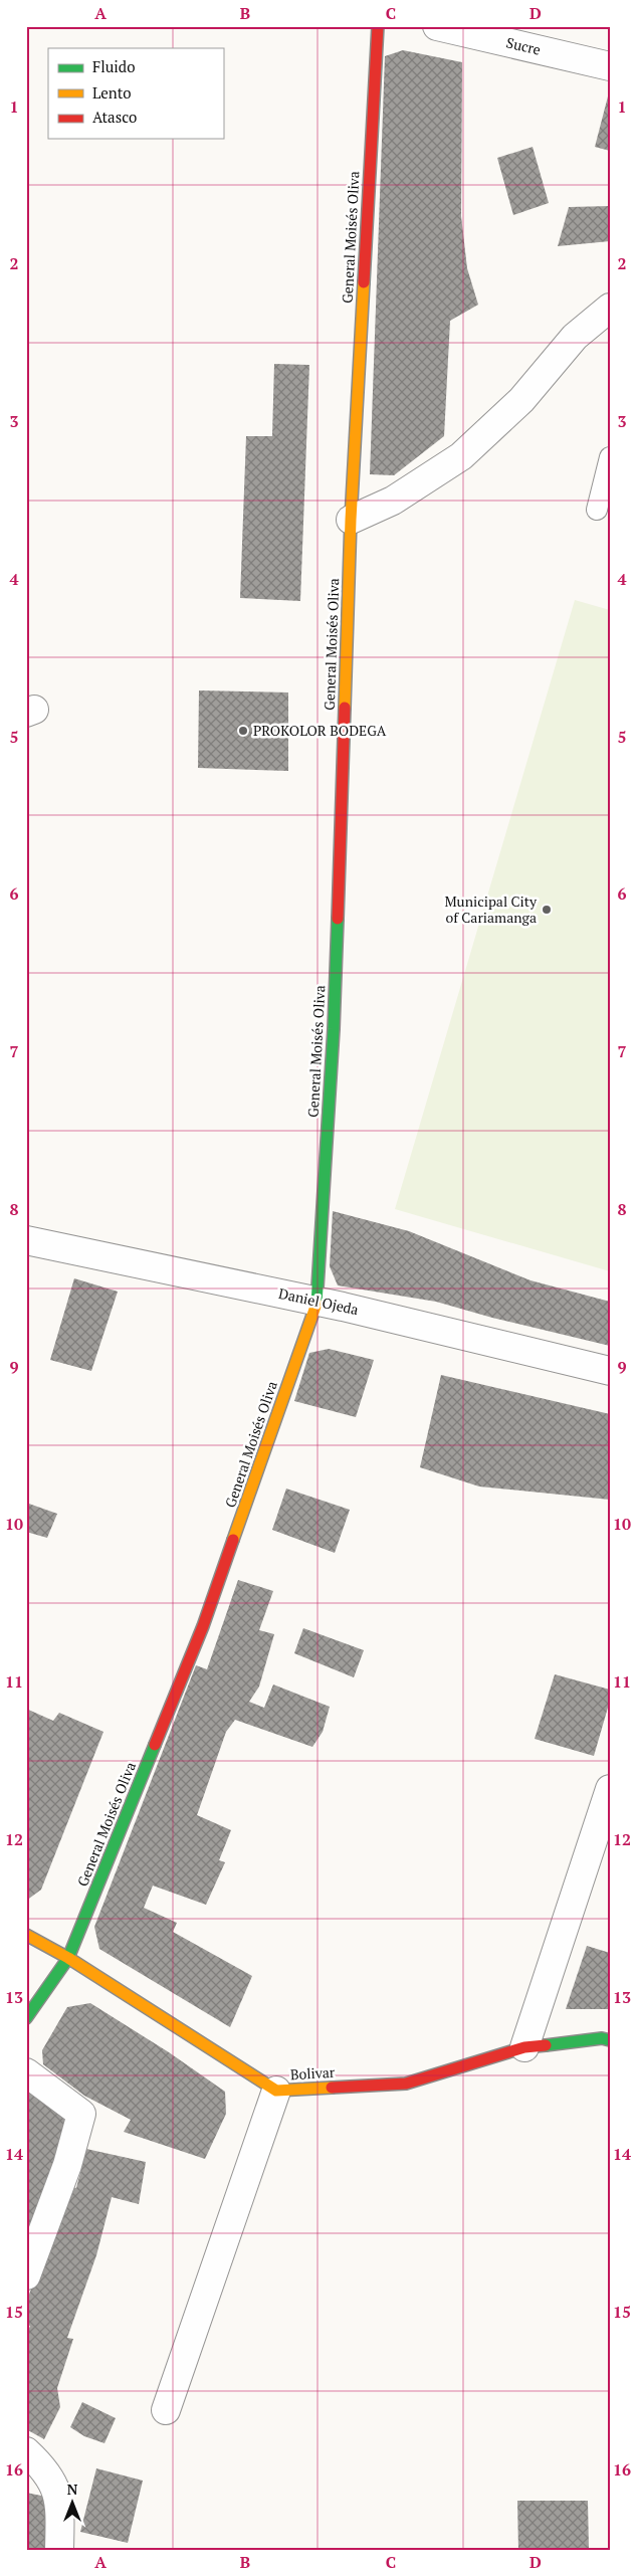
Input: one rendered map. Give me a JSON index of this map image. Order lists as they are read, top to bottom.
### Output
{
  "streets": {
    "main road": ["General Moisés Oliva", "Bolivar"],
    "street": ["Sucre", "Daniel Ojeda"]
  },
  "crossings": [
    ["General Moisés Oliva", "Daniel Ojeda"],
    ["General Moisés Oliva", "Bolivar"]
  ],
  "places": ["PROKOLOR BODEGA", "Municipal City of Cariamanga"],
  "legend": ["Fluido", "Lento", "Atasco"],
  "north": "top",
  "grid": {
    "columns": [
      "A",
      "B",
      "C",
      "D"
    ],
    "rows": [
      "1",
      "2",
      "3",
      "4",
      "5",
      "6",
      "7",
      "8",
      "9",
      "10",
      "11",
      "12",
      "13",
      "14",
      "15",
      "16"
    ]
  }
}
